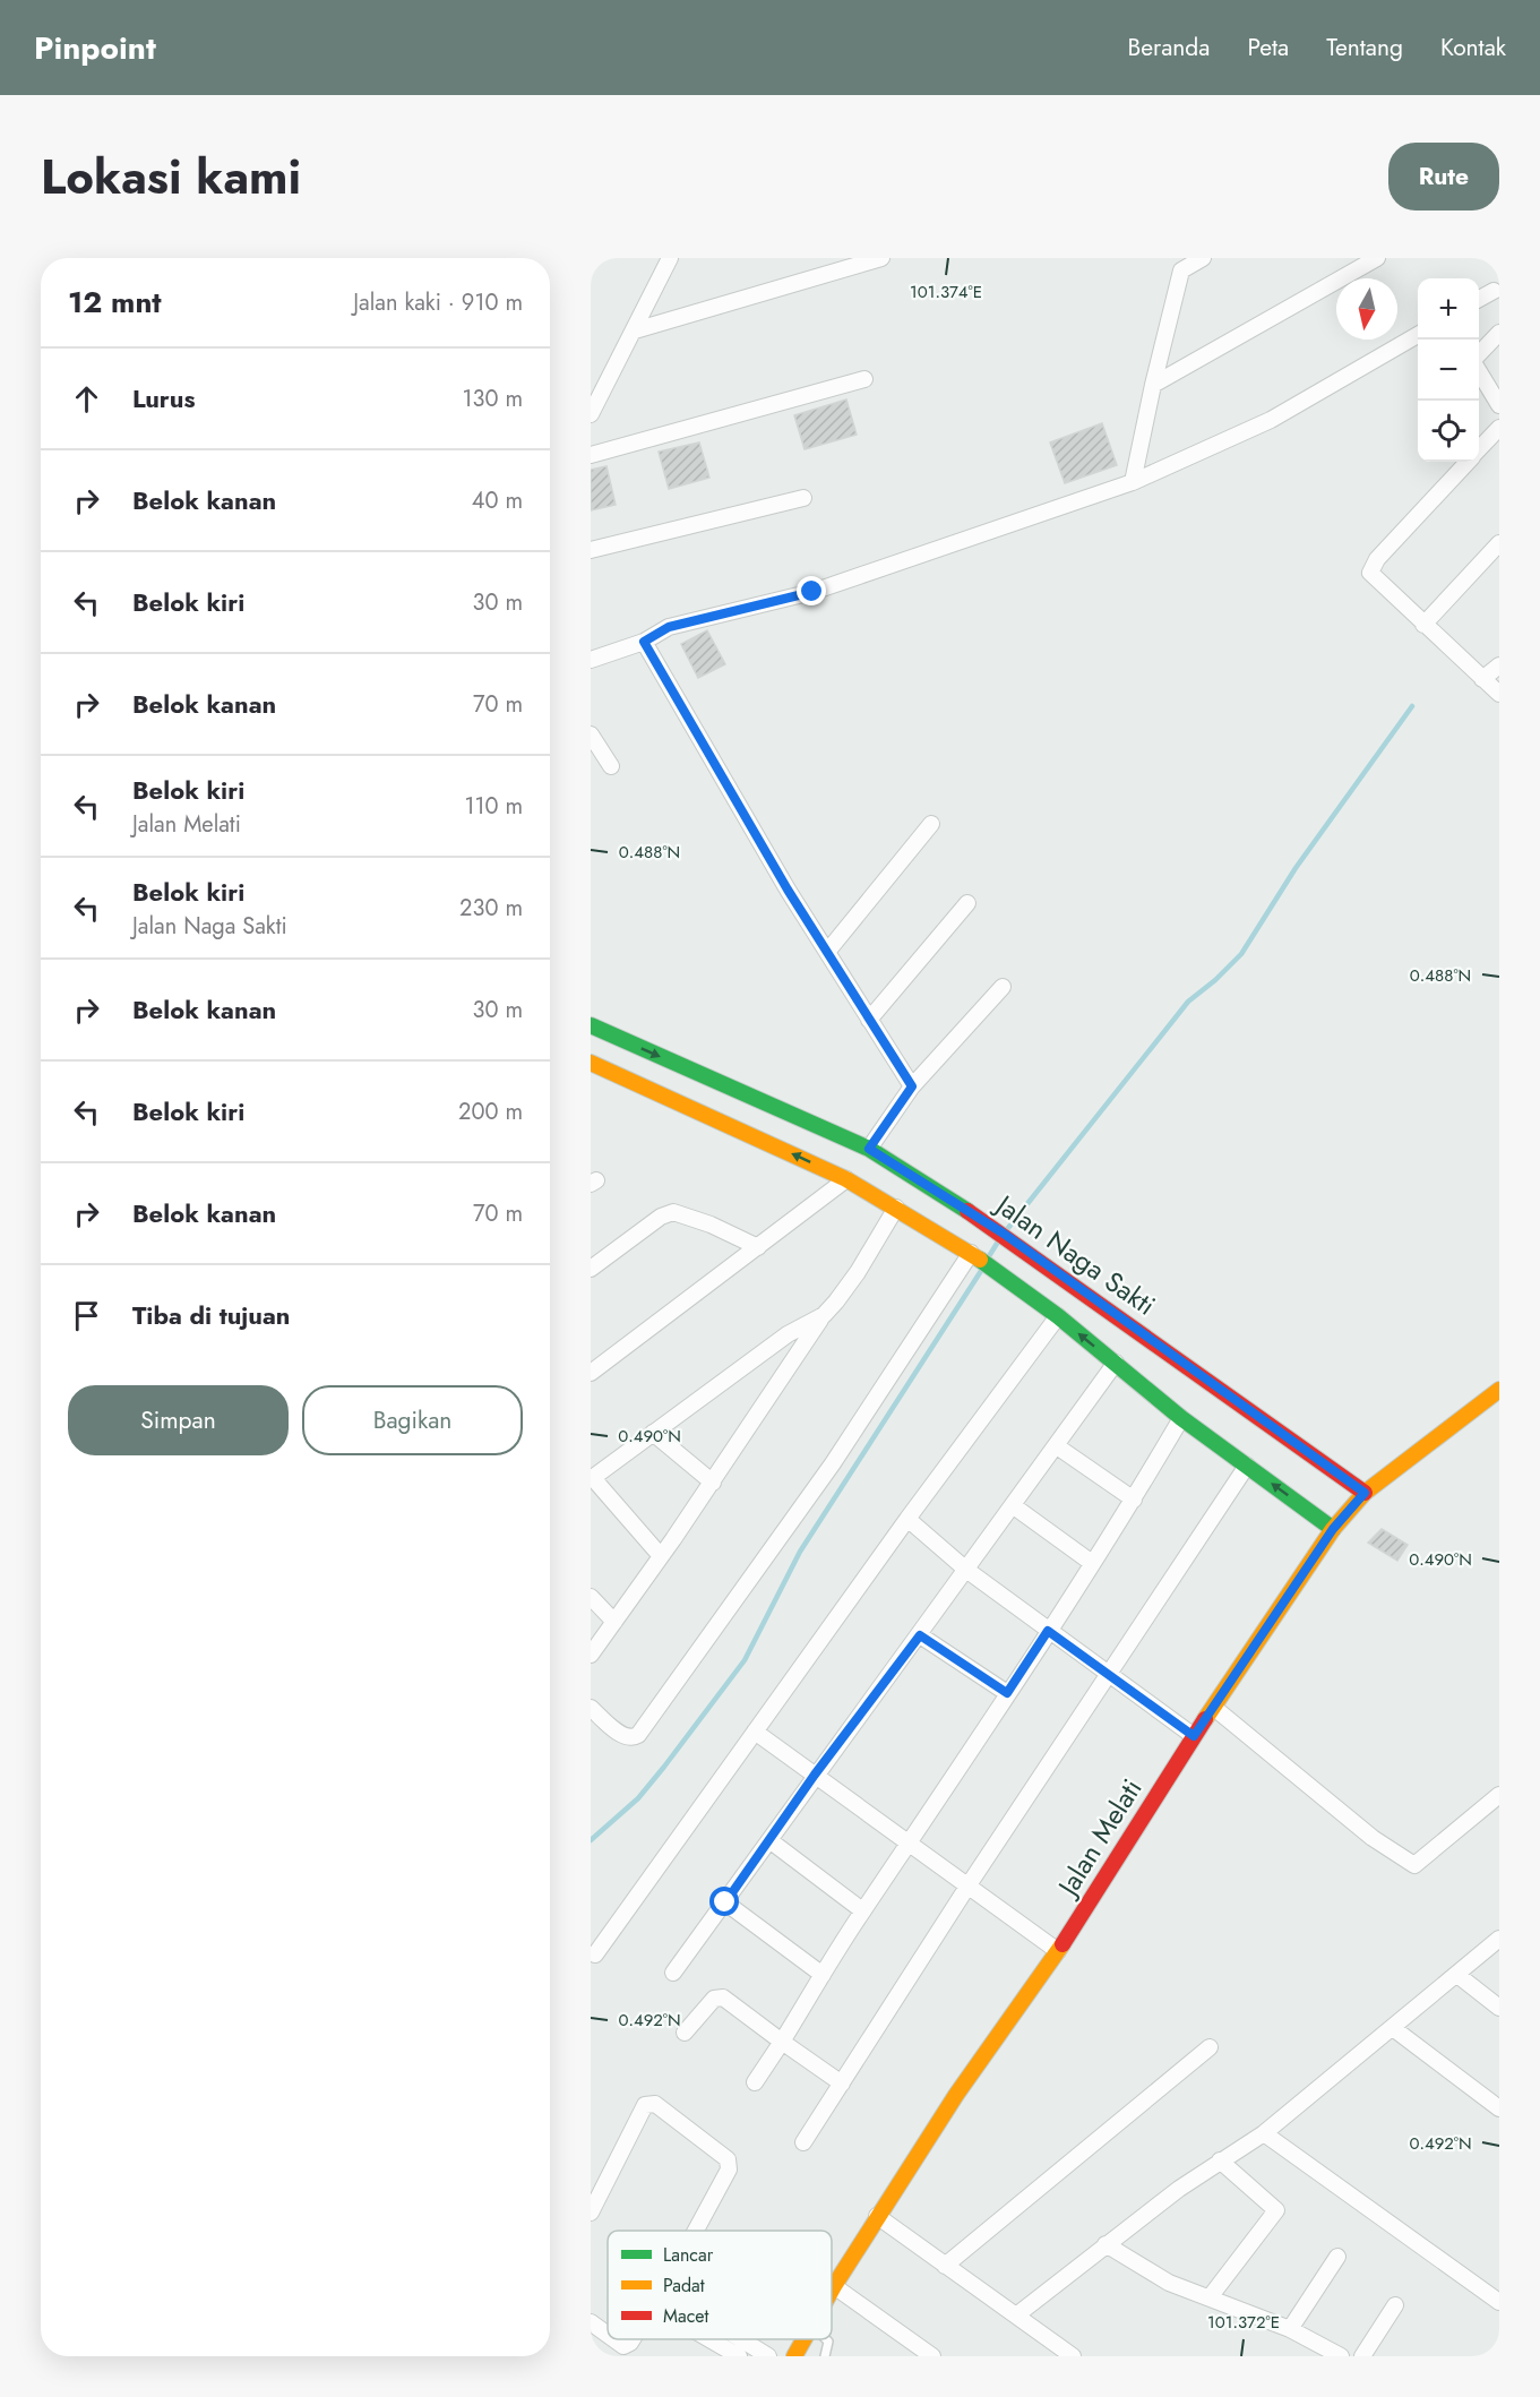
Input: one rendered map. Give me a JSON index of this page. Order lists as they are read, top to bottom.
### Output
{
  "streets": {
    "main road": ["Jalan Naga Sakti", "Jalan Melati"]
  },
  "crossings": [
    ["Jalan Naga Sakti", "Jalan Melati"]
  ],
  "legend": ["Lancar", "Padat", "Macet"],
  "north": "bottom",
  "page": {
    "header": "Pinpoint",
    "nav": [
      "Beranda",
      "Peta",
      "Tentang",
      "Kontak"
    ],
    "title": "Lokasi kami",
    "buttons": [
      "Rute",
      ["Simpan", "Bagikan"]
    ],
    "heading": ["12 mnt", "Jalan kaki · 910 m"],
    "map_buttons": ["+", "−"],
    "list": [
      ["Lurus", "130 m"],
      ["Belok kanan", "40 m"],
      ["Belok kiri", "30 m"],
      ["Belok kanan", "70 m"],
      ["Belok kiri", "Jalan Melati", "110 m"],
      ["Belok kiri", "Jalan Naga Sakti", "230 m"],
      ["Belok kanan", "30 m"],
      ["Belok kiri", "200 m"],
      ["Belok kanan", "70 m"],
      "Tiba di tujuan"
    ]
  },
  "coordinates": [
    "101.374°E",
    "0.488°N",
    "0.490°N",
    "0.492°N",
    "101.372°E"
  ]
}
